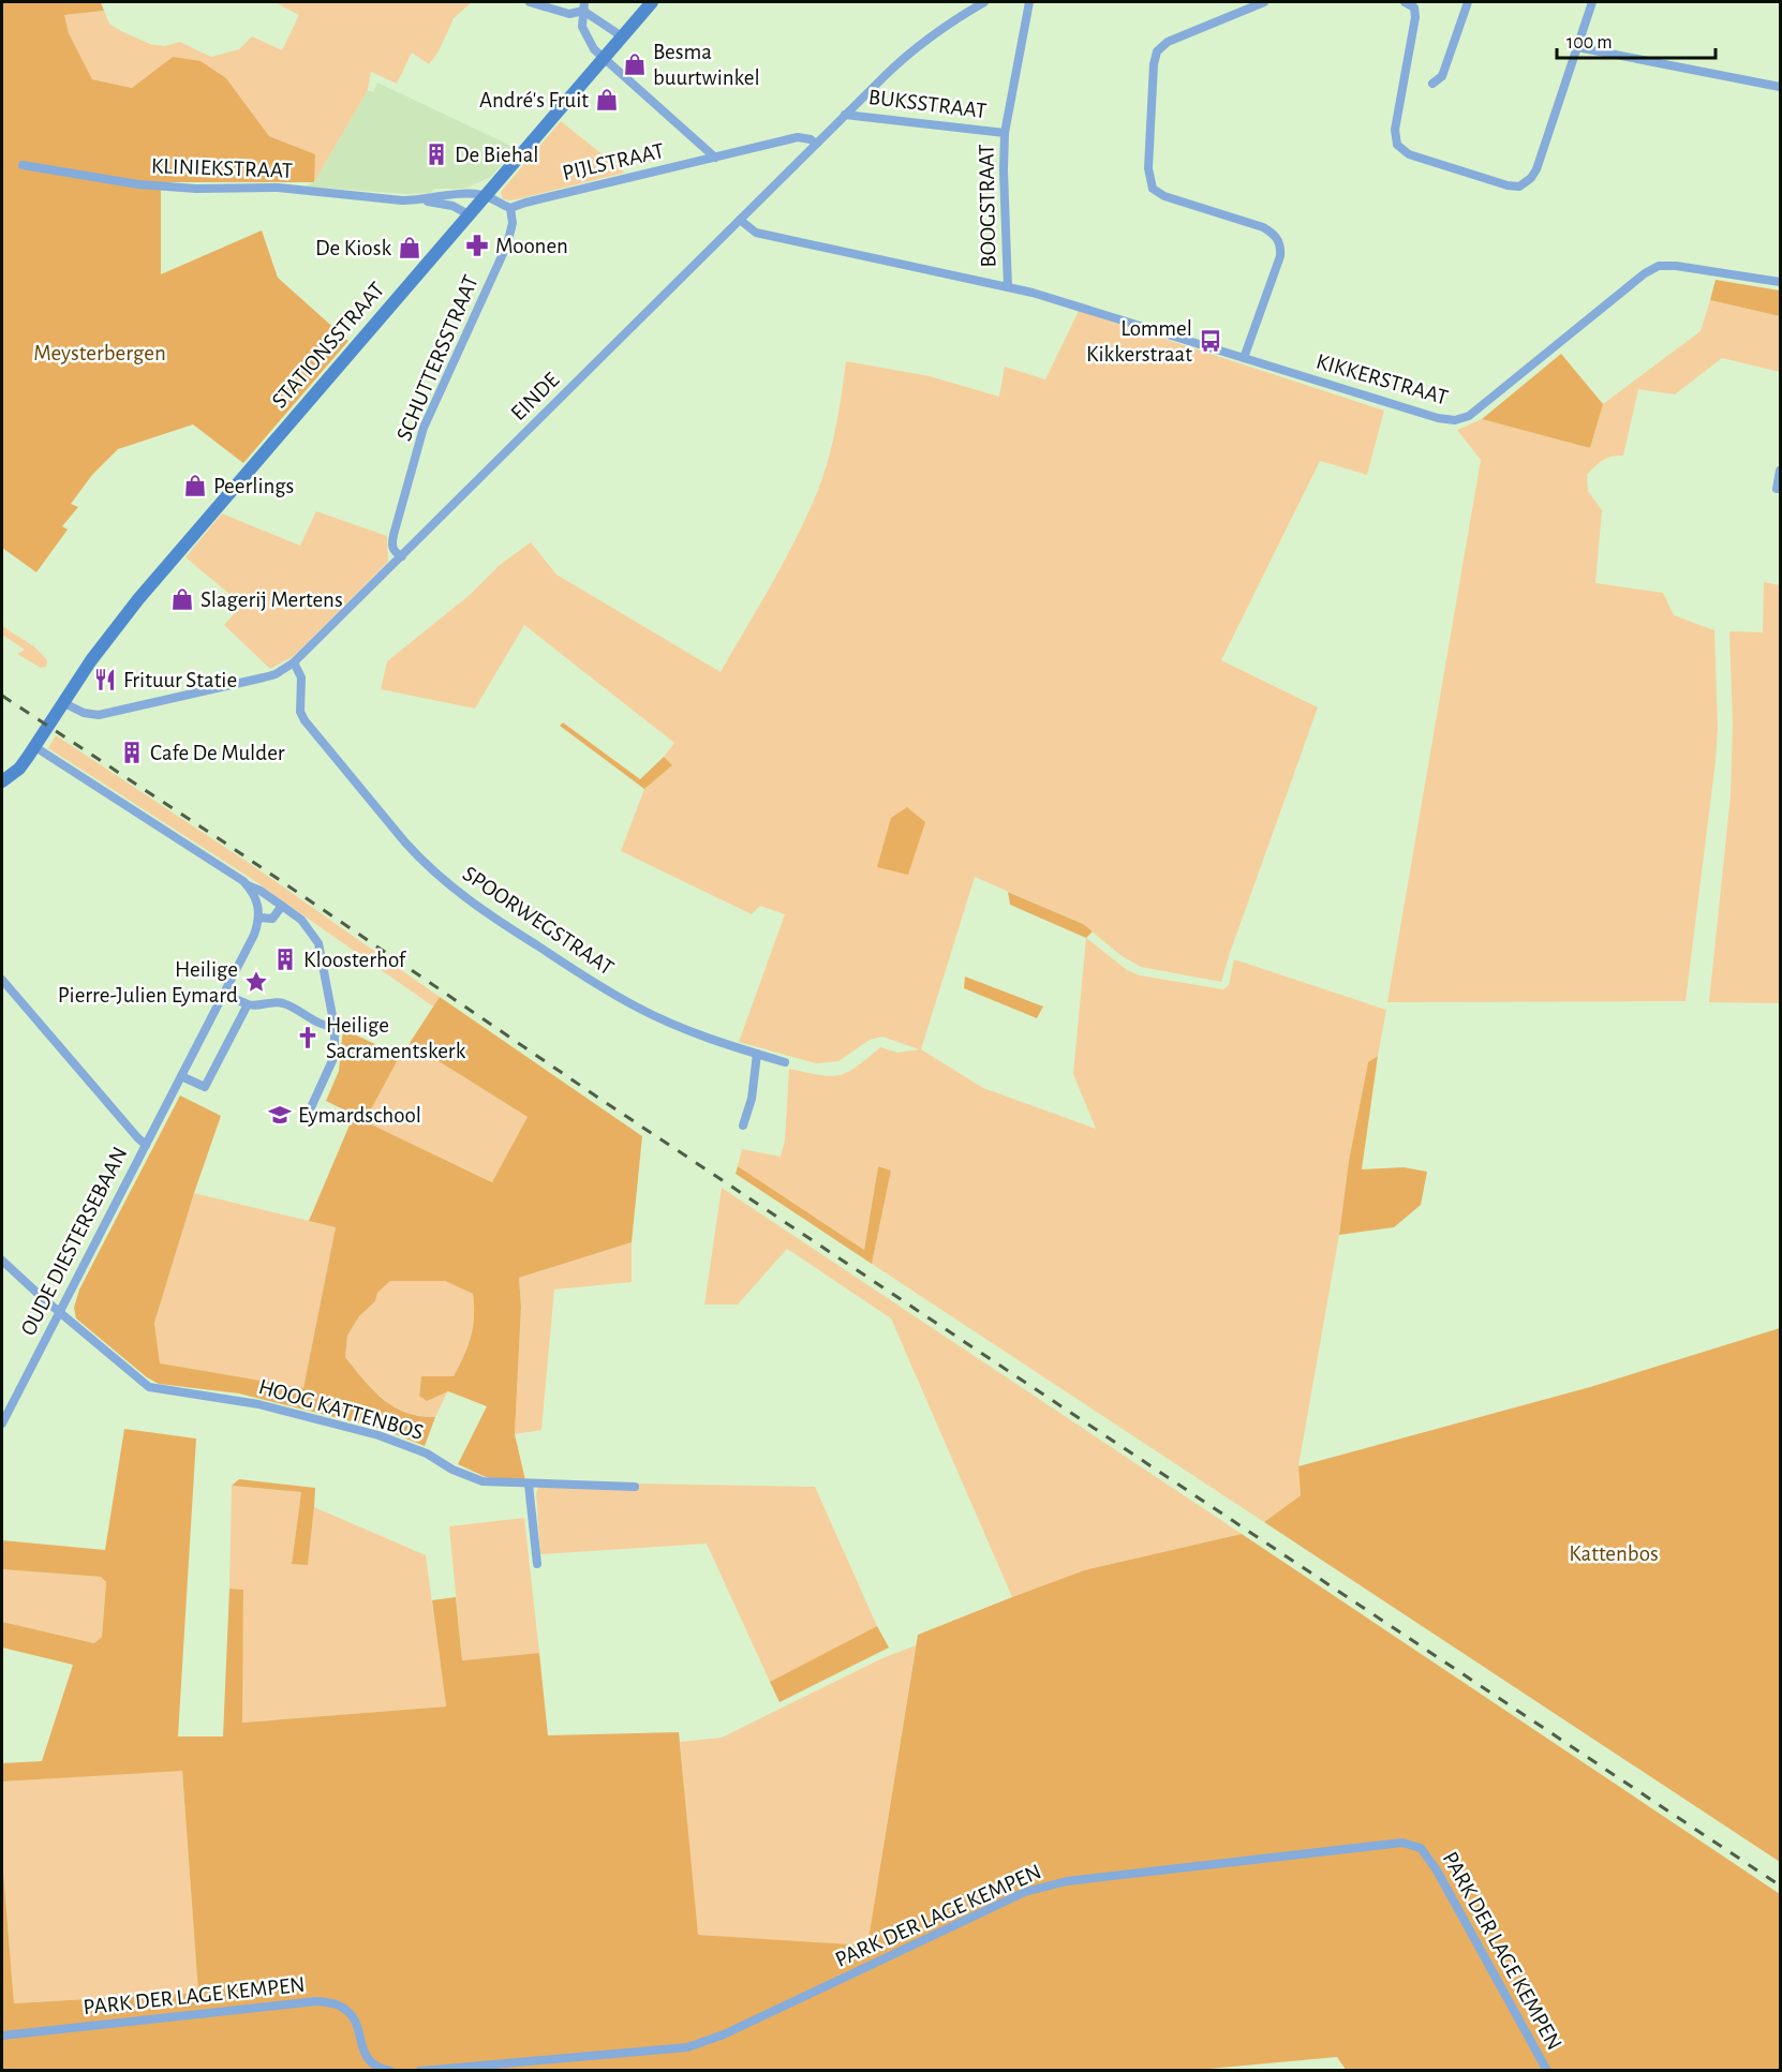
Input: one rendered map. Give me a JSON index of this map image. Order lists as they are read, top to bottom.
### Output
{
  "streets": {
    "main road": ["STATIONSSTRAAT"],
    "street": [
      "BUKSSTRAAT",
      "PIJLSTRAAT",
      "KLINIEKSTRAAT",
      "BOOGSTRAAT",
      "SCHUTTERSSTRAAT",
      "KIKKERSTRAAT",
      "EINDE",
      "SPOORWEGSTRAAT",
      "OUDE DIESTERSEBAAN",
      "HOOG KATTENBOS",
      "PARK DER LAGE KEMPEN"
    ]
  },
  "crossings": [
    ["BUKSSTRAAT", "BOOGSTRAAT"],
    ["BUKSSTRAAT", "EINDE"],
    ["PIJLSTRAAT", "STATIONSSTRAAT"],
    ["PIJLSTRAAT", "SCHUTTERSSTRAAT"],
    ["PIJLSTRAAT", "EINDE"],
    ["KLINIEKSTRAAT", "STATIONSSTRAAT"],
    ["BOOGSTRAAT", "KIKKERSTRAAT"],
    ["BOOGSTRAAT", "EINDE"],
    ["STATIONSSTRAAT", "EINDE"],
    ["SCHUTTERSSTRAAT", "EINDE"],
    ["EINDE", "SPOORWEGSTRAAT"],
    ["OUDE DIESTERSEBAAN", "HOOG KATTENBOS"]
  ],
  "parks": ["Meysterbergen", "Kattenbos"],
  "places": {
    "shop": [
      "Besma buurtwinkel",
      "André's Fruit",
      "De Kiosk",
      "Peerlings",
      "Slagerij Mertens"
    ],
    "building": ["De Biehal", "Cafe De Mulder", "Kloosterhof"],
    "pharmacy": ["Moonen"],
    "bus stop": ["Lommel Kikkerstraat"],
    "restaurant": ["Frituur Statie"],
    "place": ["Heilige Pierre-Julien Eymard"],
    "church": ["Heilige Sacramentskerk"],
    "school or university": ["Eymardschool"]
  },
  "scale_bar": "100 m"
}
